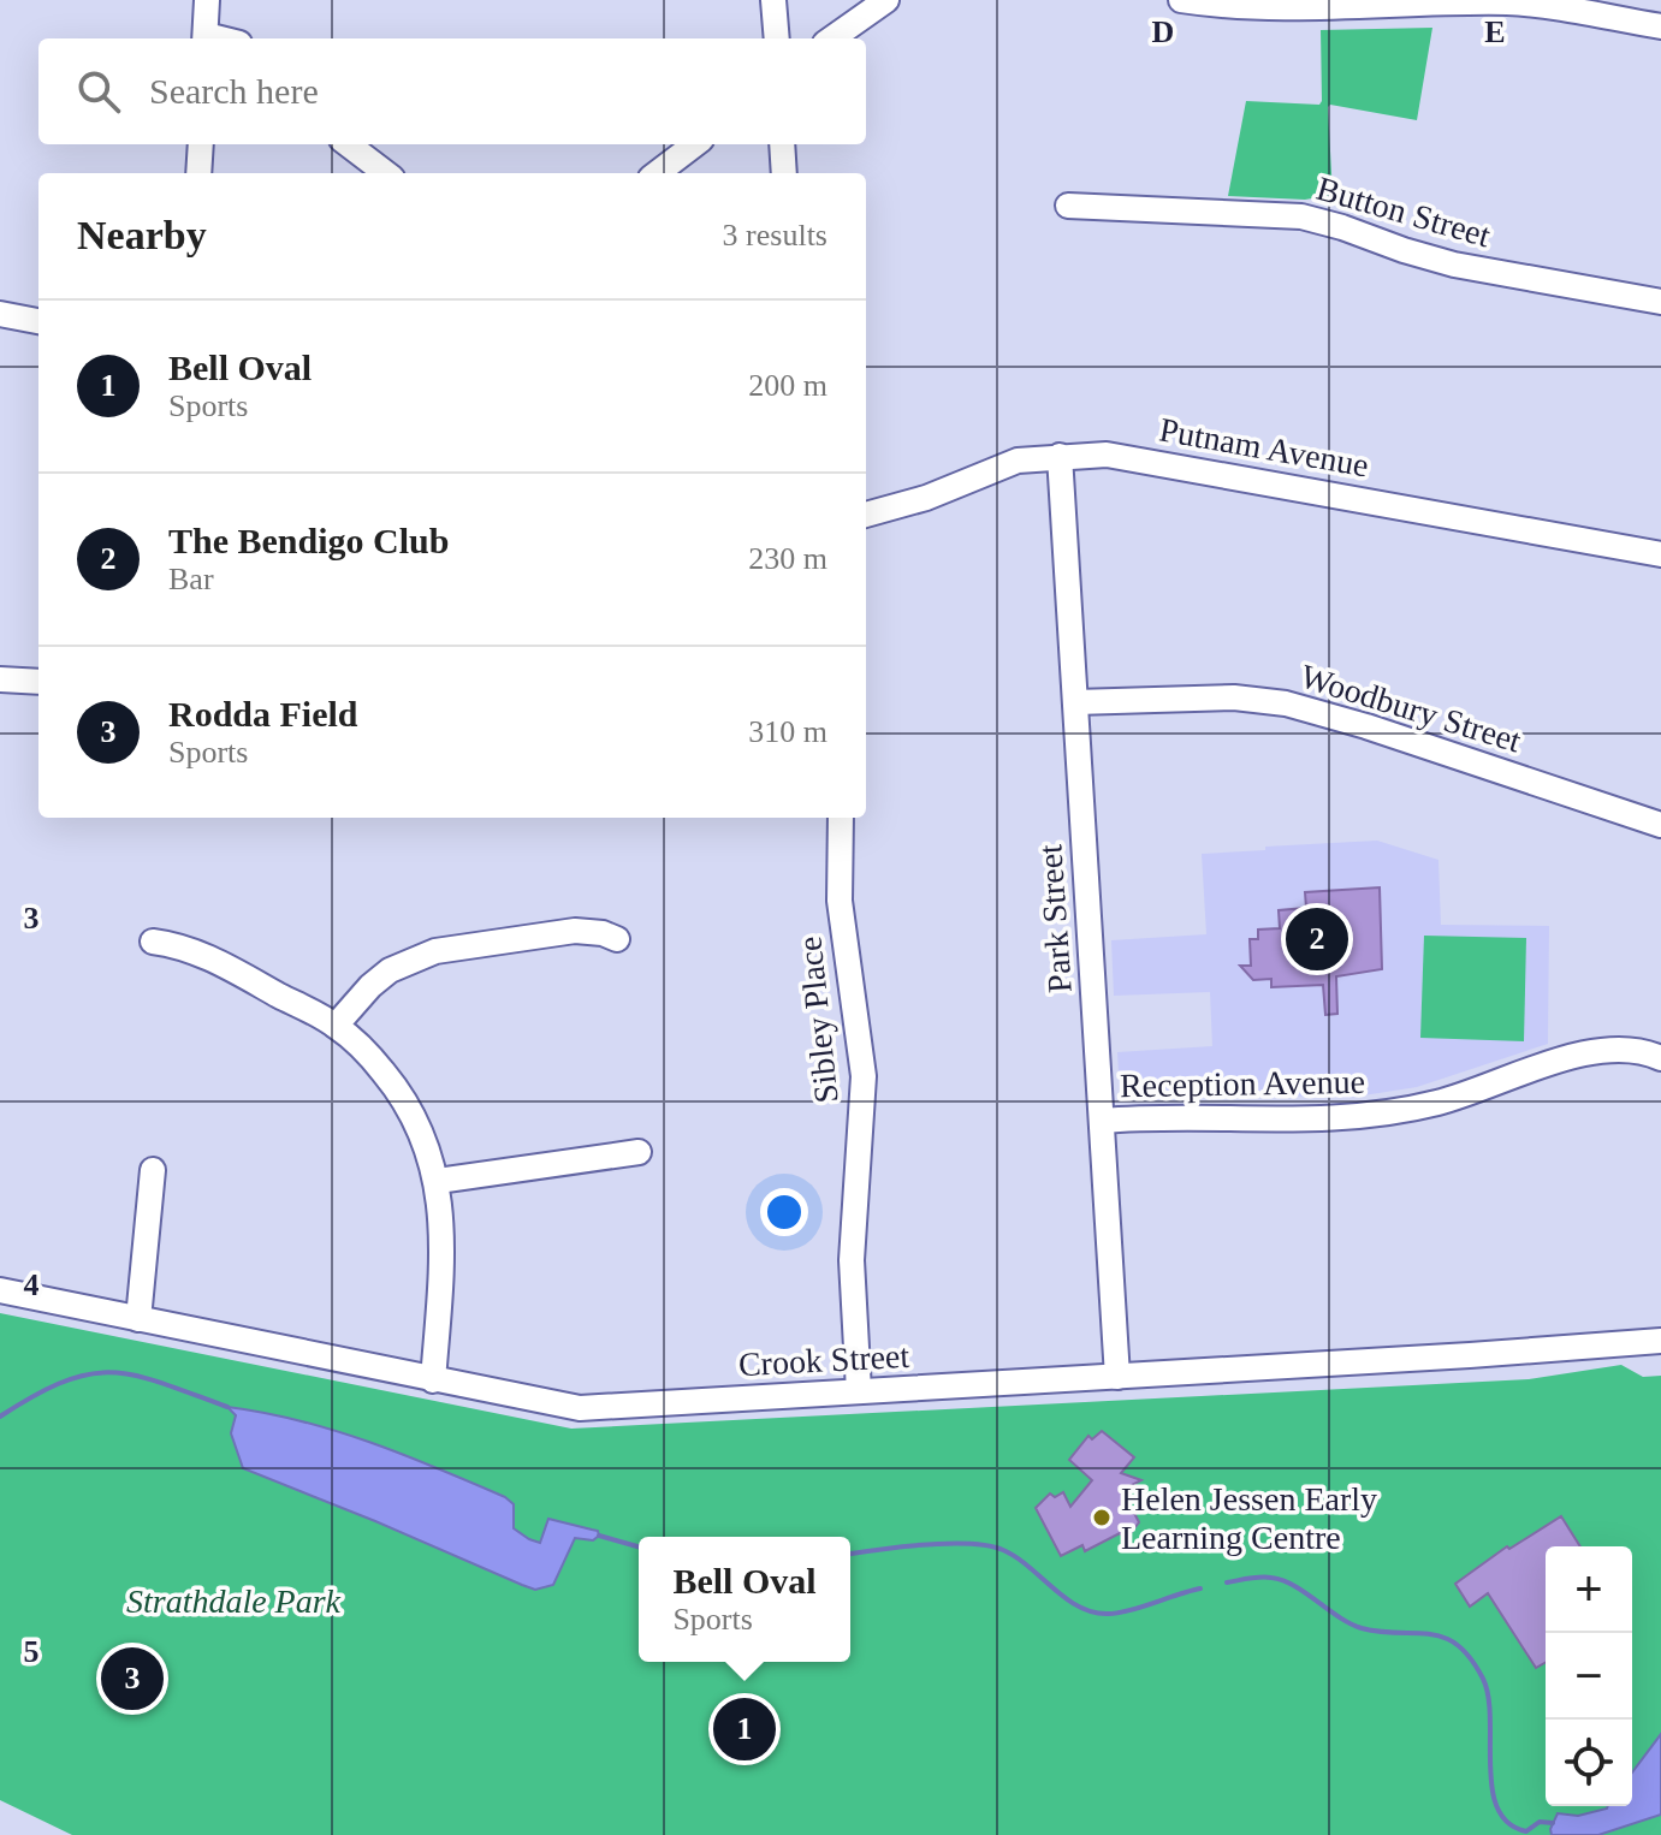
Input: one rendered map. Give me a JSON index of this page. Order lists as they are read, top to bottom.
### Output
{
  "streets": {
    "street": [
      "Button Street",
      "Putnam Avenue",
      "Woodbury Street",
      "Park Street",
      "Sibley Place",
      "Reception Avenue",
      "Crook Street"
    ]
  },
  "crossings": [
    ["Putnam Avenue", "Park Street"],
    ["Woodbury Street", "Park Street"],
    ["Park Street", "Reception Avenue"],
    ["Park Street", "Crook Street"],
    ["Sibley Place", "Crook Street"]
  ],
  "parks": ["Strathdale Park"],
  "places": ["Helen Jessen Early Learning Centre"],
  "page": {
    "search": "Search here",
    "heading": ["Nearby", "3 results"],
    "list": [
      {
        "mark": "1",
        "name": "Bell Oval",
        "note": "Sports",
        "value": "200 m"
      },
      {
        "mark": "2",
        "name": "The Bendigo Club",
        "note": "Bar",
        "value": "230 m"
      },
      {
        "mark": "3",
        "name": "Rodda Field",
        "note": "Sports",
        "value": "310 m"
      }
    ],
    "pins": ["2", "3", "1"],
    "popup": ["Bell Oval", "Sports"],
    "map_buttons": ["+", "−"]
  },
  "grid": {
    "columns": ["D", "E"],
    "rows": ["3", "4", "5"]
  }
}
